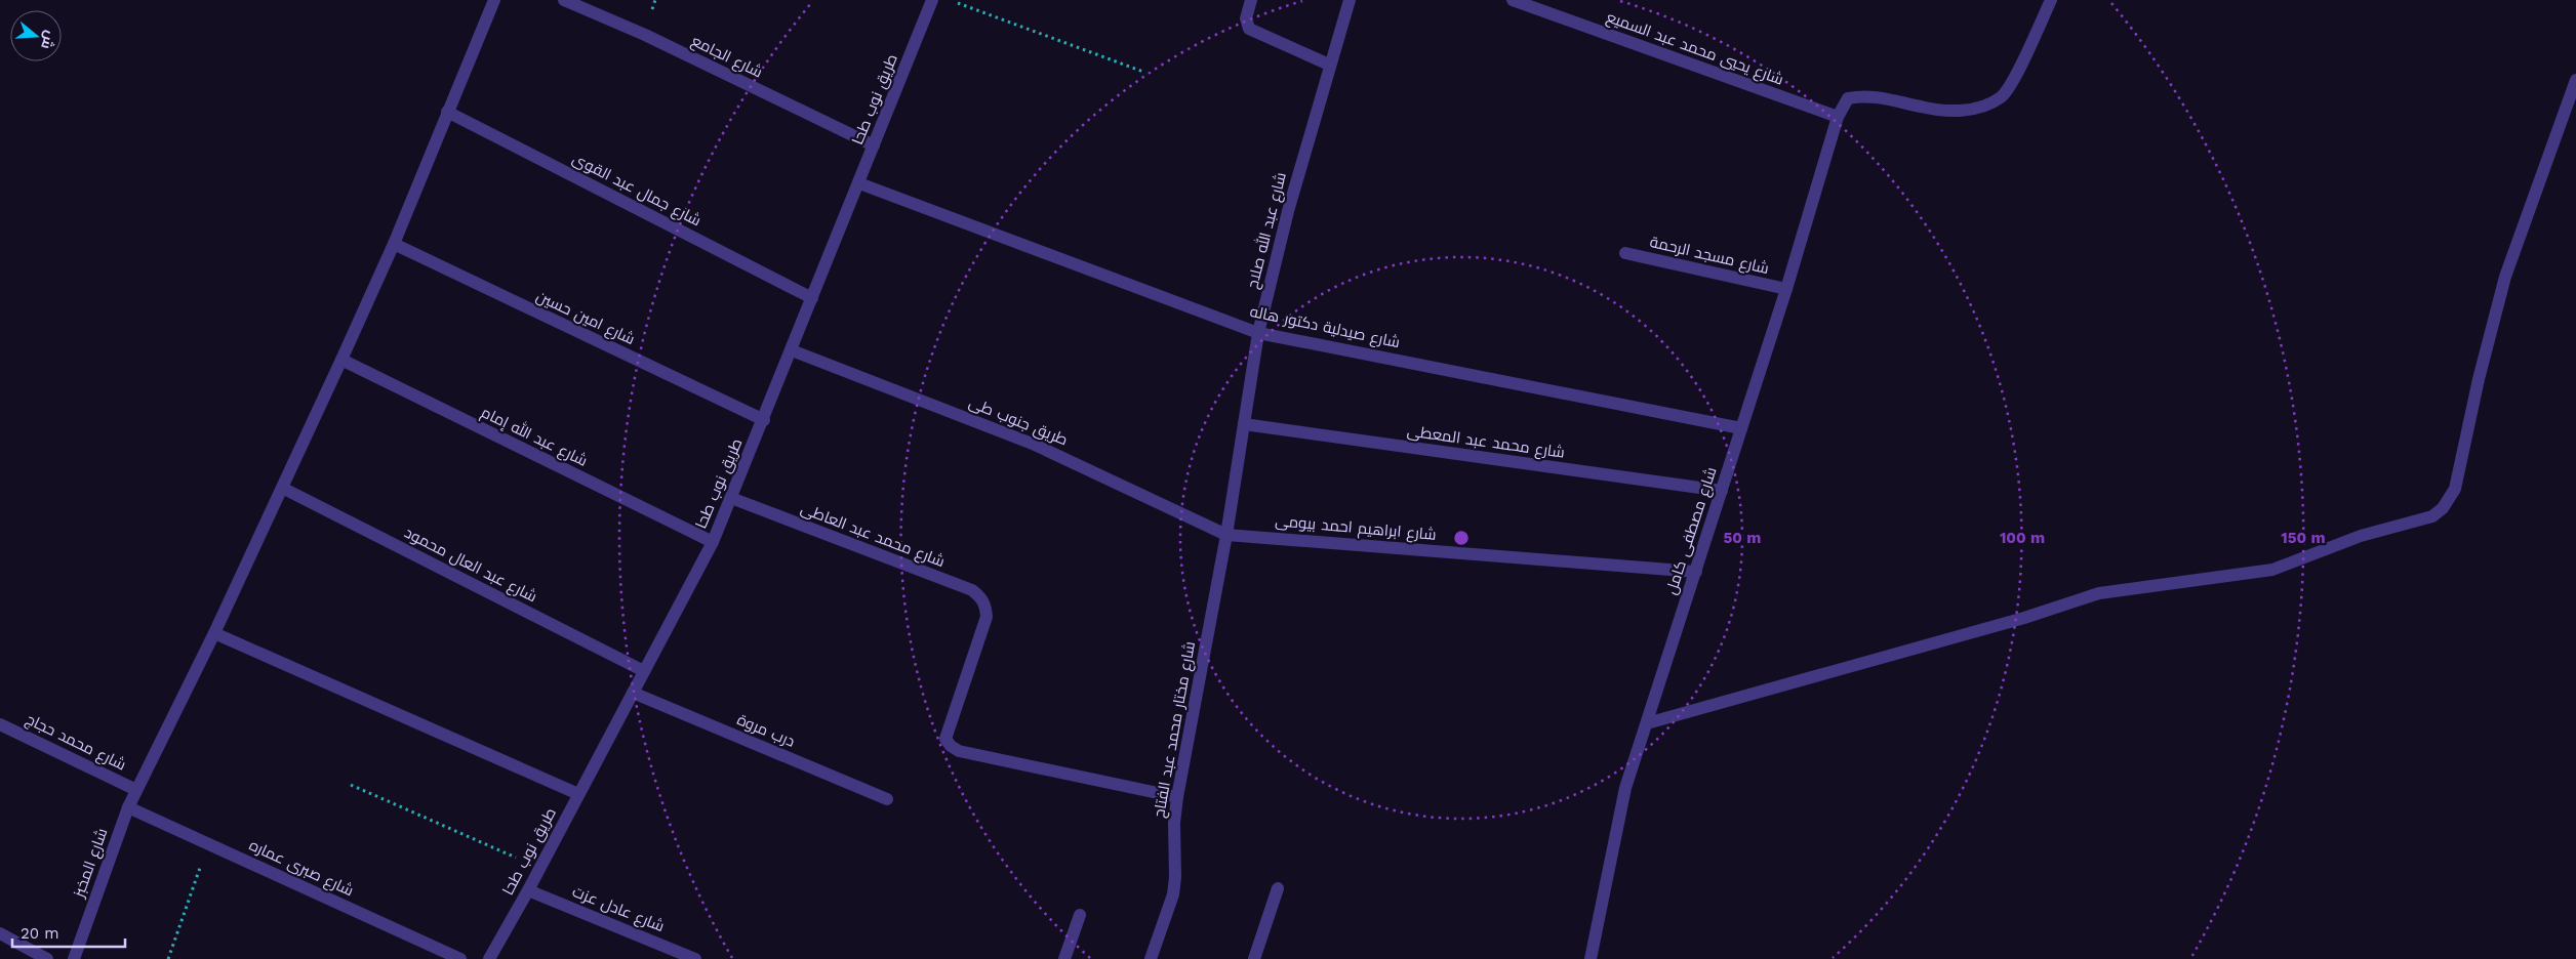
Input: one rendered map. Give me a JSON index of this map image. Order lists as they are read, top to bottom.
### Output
{
  "streets": {
    "street": [
      "شارع يحيي محمد عبد السميع",
      "شارع الجامع",
      "طريق نوب طحا",
      "شارع جمال عبد القوى",
      "شارع عبد الله صلاح",
      "شارع مسجد الرحمة",
      "شارع امين حسين",
      "شارع صيدلية دكتور هاله",
      "طريق جنوب طى",
      "شارع عبد الله إمام",
      "شارع محمد عبد المعطى",
      "شارع ابراهيم احمد بيومى",
      "شارع مصطفى كامل",
      "شارع محمد عبد العاطى",
      "شارع عبد العال محمود",
      "شارع مختار محمد عبد الفتاح",
      "درب مروة",
      "شارع محمد حجاج",
      "شارع المخبز",
      "شارع صبرى عماره",
      "شارع عادل عزت"
    ]
  },
  "crossings": [
    ["شارع يحيي محمد عبد السميع", "شارع مصطفى كامل"],
    ["شارع الجامع", "طريق نوب طحا"],
    ["طريق نوب طحا", "شارع جمال عبد القوى"],
    ["طريق نوب طحا", "شارع امين حسين"],
    ["طريق نوب طحا", "شارع صيدلية دكتور هاله"],
    ["طريق نوب طحا", "طريق جنوب طى"],
    ["طريق نوب طحا", "شارع عبد الله إمام"],
    ["طريق نوب طحا", "شارع محمد عبد العاطى"],
    ["طريق نوب طحا", "شارع عبد العال محمود"],
    ["طريق نوب طحا", "درب مروة"],
    ["طريق نوب طحا", "شارع عادل عزت"],
    ["شارع جمال عبد القوى", "شارع المخبز"],
    ["شارع عبد الله صلاح", "شارع صيدلية دكتور هاله"],
    ["شارع عبد الله صلاح", "طريق جنوب طى"],
    ["شارع عبد الله صلاح", "شارع محمد عبد المعطى"],
    ["شارع عبد الله صلاح", "شارع ابراهيم احمد بيومى"],
    ["شارع عبد الله صلاح", "شارع مختار محمد عبد الفتاح"],
    ["شارع مسجد الرحمة", "شارع مصطفى كامل"],
    ["شارع امين حسين", "شارع المخبز"],
    ["شارع صيدلية دكتور هاله", "شارع مصطفى كامل"],
    ["طريق جنوب طى", "شارع ابراهيم احمد بيومى"],
    ["طريق جنوب طى", "شارع مختار محمد عبد الفتاح"],
    ["شارع عبد الله إمام", "شارع المخبز"],
    ["شارع محمد عبد المعطى", "شارع مصطفى كامل"],
    ["شارع ابراهيم احمد بيومى", "شارع مصطفى كامل"],
    ["شارع ابراهيم احمد بيومى", "شارع مختار محمد عبد الفتاح"],
    ["شارع محمد عبد العاطى", "شارع مختار محمد عبد الفتاح"],
    ["شارع عبد العال محمود", "شارع المخبز"],
    ["شارع محمد حجاج", "شارع المخبز"],
    ["شارع المخبز", "شارع صبرى عماره"]
  ],
  "scale_bar": "20 m",
  "north": "right",
  "rings": ["50 m", "100 m", "150 m"]
}
